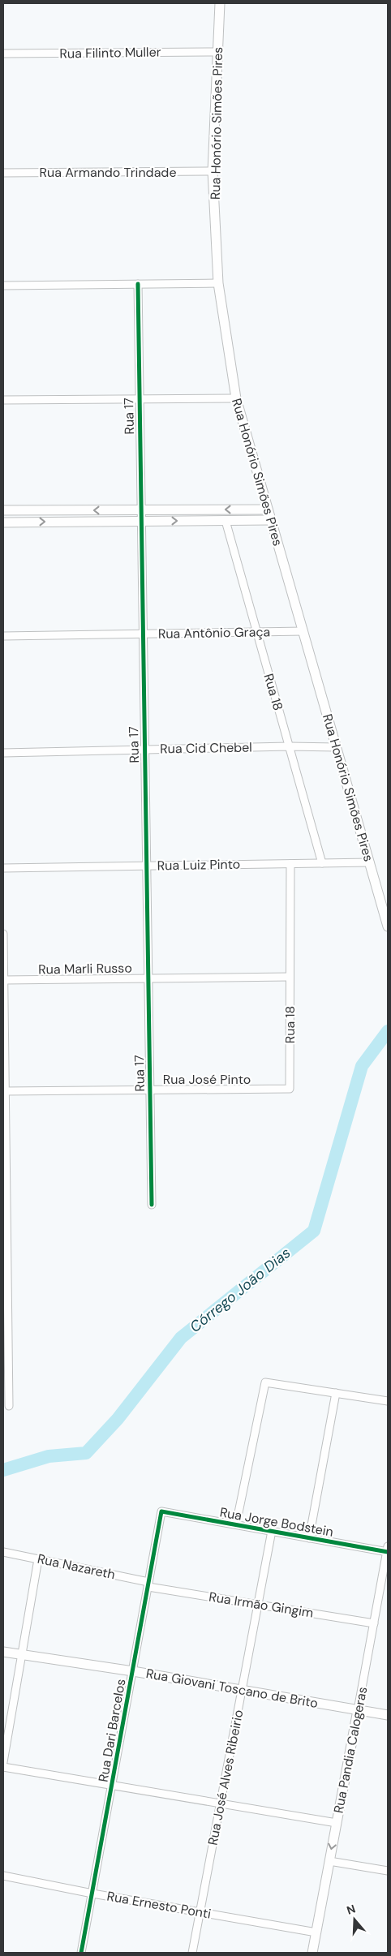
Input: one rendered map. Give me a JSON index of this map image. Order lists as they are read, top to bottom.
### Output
{
  "streets": {
    "main road": ["Rua Honório Simões Pires", "Rua Giovani Toscano de Brito", "Rua Pandia Calogeras"],
    "street": [
      "Rua Filinto Muller",
      "Rua Armando Trindade",
      "Rua 17",
      "Rua Antônio Graça",
      "Rua 18",
      "Rua Cid Chebel",
      "Rua Luiz Pinto",
      "Rua Marli Russo",
      "Rua José Pinto",
      "Rua Jorge Bodstein",
      "Rua Nazareth",
      "Rua Irmão Gingim",
      "Rua Dari Barcelos",
      "Rua José Alves Ribeirio",
      "Rua Ernesto Ponti"
    ]
  },
  "crossings": [
    ["Rua Filinto Muller", "Rua Honório Simões Pires"],
    ["Rua Honório Simões Pires", "Rua Armando Trindade"],
    ["Rua Honório Simões Pires", "Rua Antônio Graça"],
    ["Rua Honório Simões Pires", "Rua Cid Chebel"],
    ["Rua Honório Simões Pires", "Rua Luiz Pinto"],
    ["Rua 17", "Rua Antônio Graça"],
    ["Rua 17", "Rua Cid Chebel"],
    ["Rua 17", "Rua Luiz Pinto"],
    ["Rua 17", "Rua Marli Russo"],
    ["Rua 17", "Rua José Pinto"],
    ["Rua Antônio Graça", "Rua 18"],
    ["Rua 18", "Rua Cid Chebel"],
    ["Rua 18", "Rua Luiz Pinto"],
    ["Rua 18", "Rua Marli Russo"],
    ["Rua 18", "Rua José Pinto"],
    ["Rua Jorge Bodstein", "Rua Dari Barcelos"],
    ["Rua Jorge Bodstein", "Rua Pandia Calogeras"],
    ["Rua Jorge Bodstein", "Rua José Alves Ribeirio"],
    ["Rua Nazareth", "Rua Irmão Gingim"],
    ["Rua Nazareth", "Rua Dari Barcelos"],
    ["Rua Irmão Gingim", "Rua Dari Barcelos"],
    ["Rua Irmão Gingim", "Rua Pandia Calogeras"],
    ["Rua Irmão Gingim", "Rua José Alves Ribeirio"],
    ["Rua Giovani Toscano de Brito", "Rua Dari Barcelos"],
    ["Rua Giovani Toscano de Brito", "Rua Pandia Calogeras"],
    ["Rua Giovani Toscano de Brito", "Rua José Alves Ribeirio"],
    ["Rua Dari Barcelos", "Rua Ernesto Ponti"],
    ["Rua Pandia Calogeras", "Rua Ernesto Ponti"],
    ["Rua José Alves Ribeirio", "Rua Ernesto Ponti"]
  ],
  "water": ["Córrego João Dias"],
  "north": "top"
}
